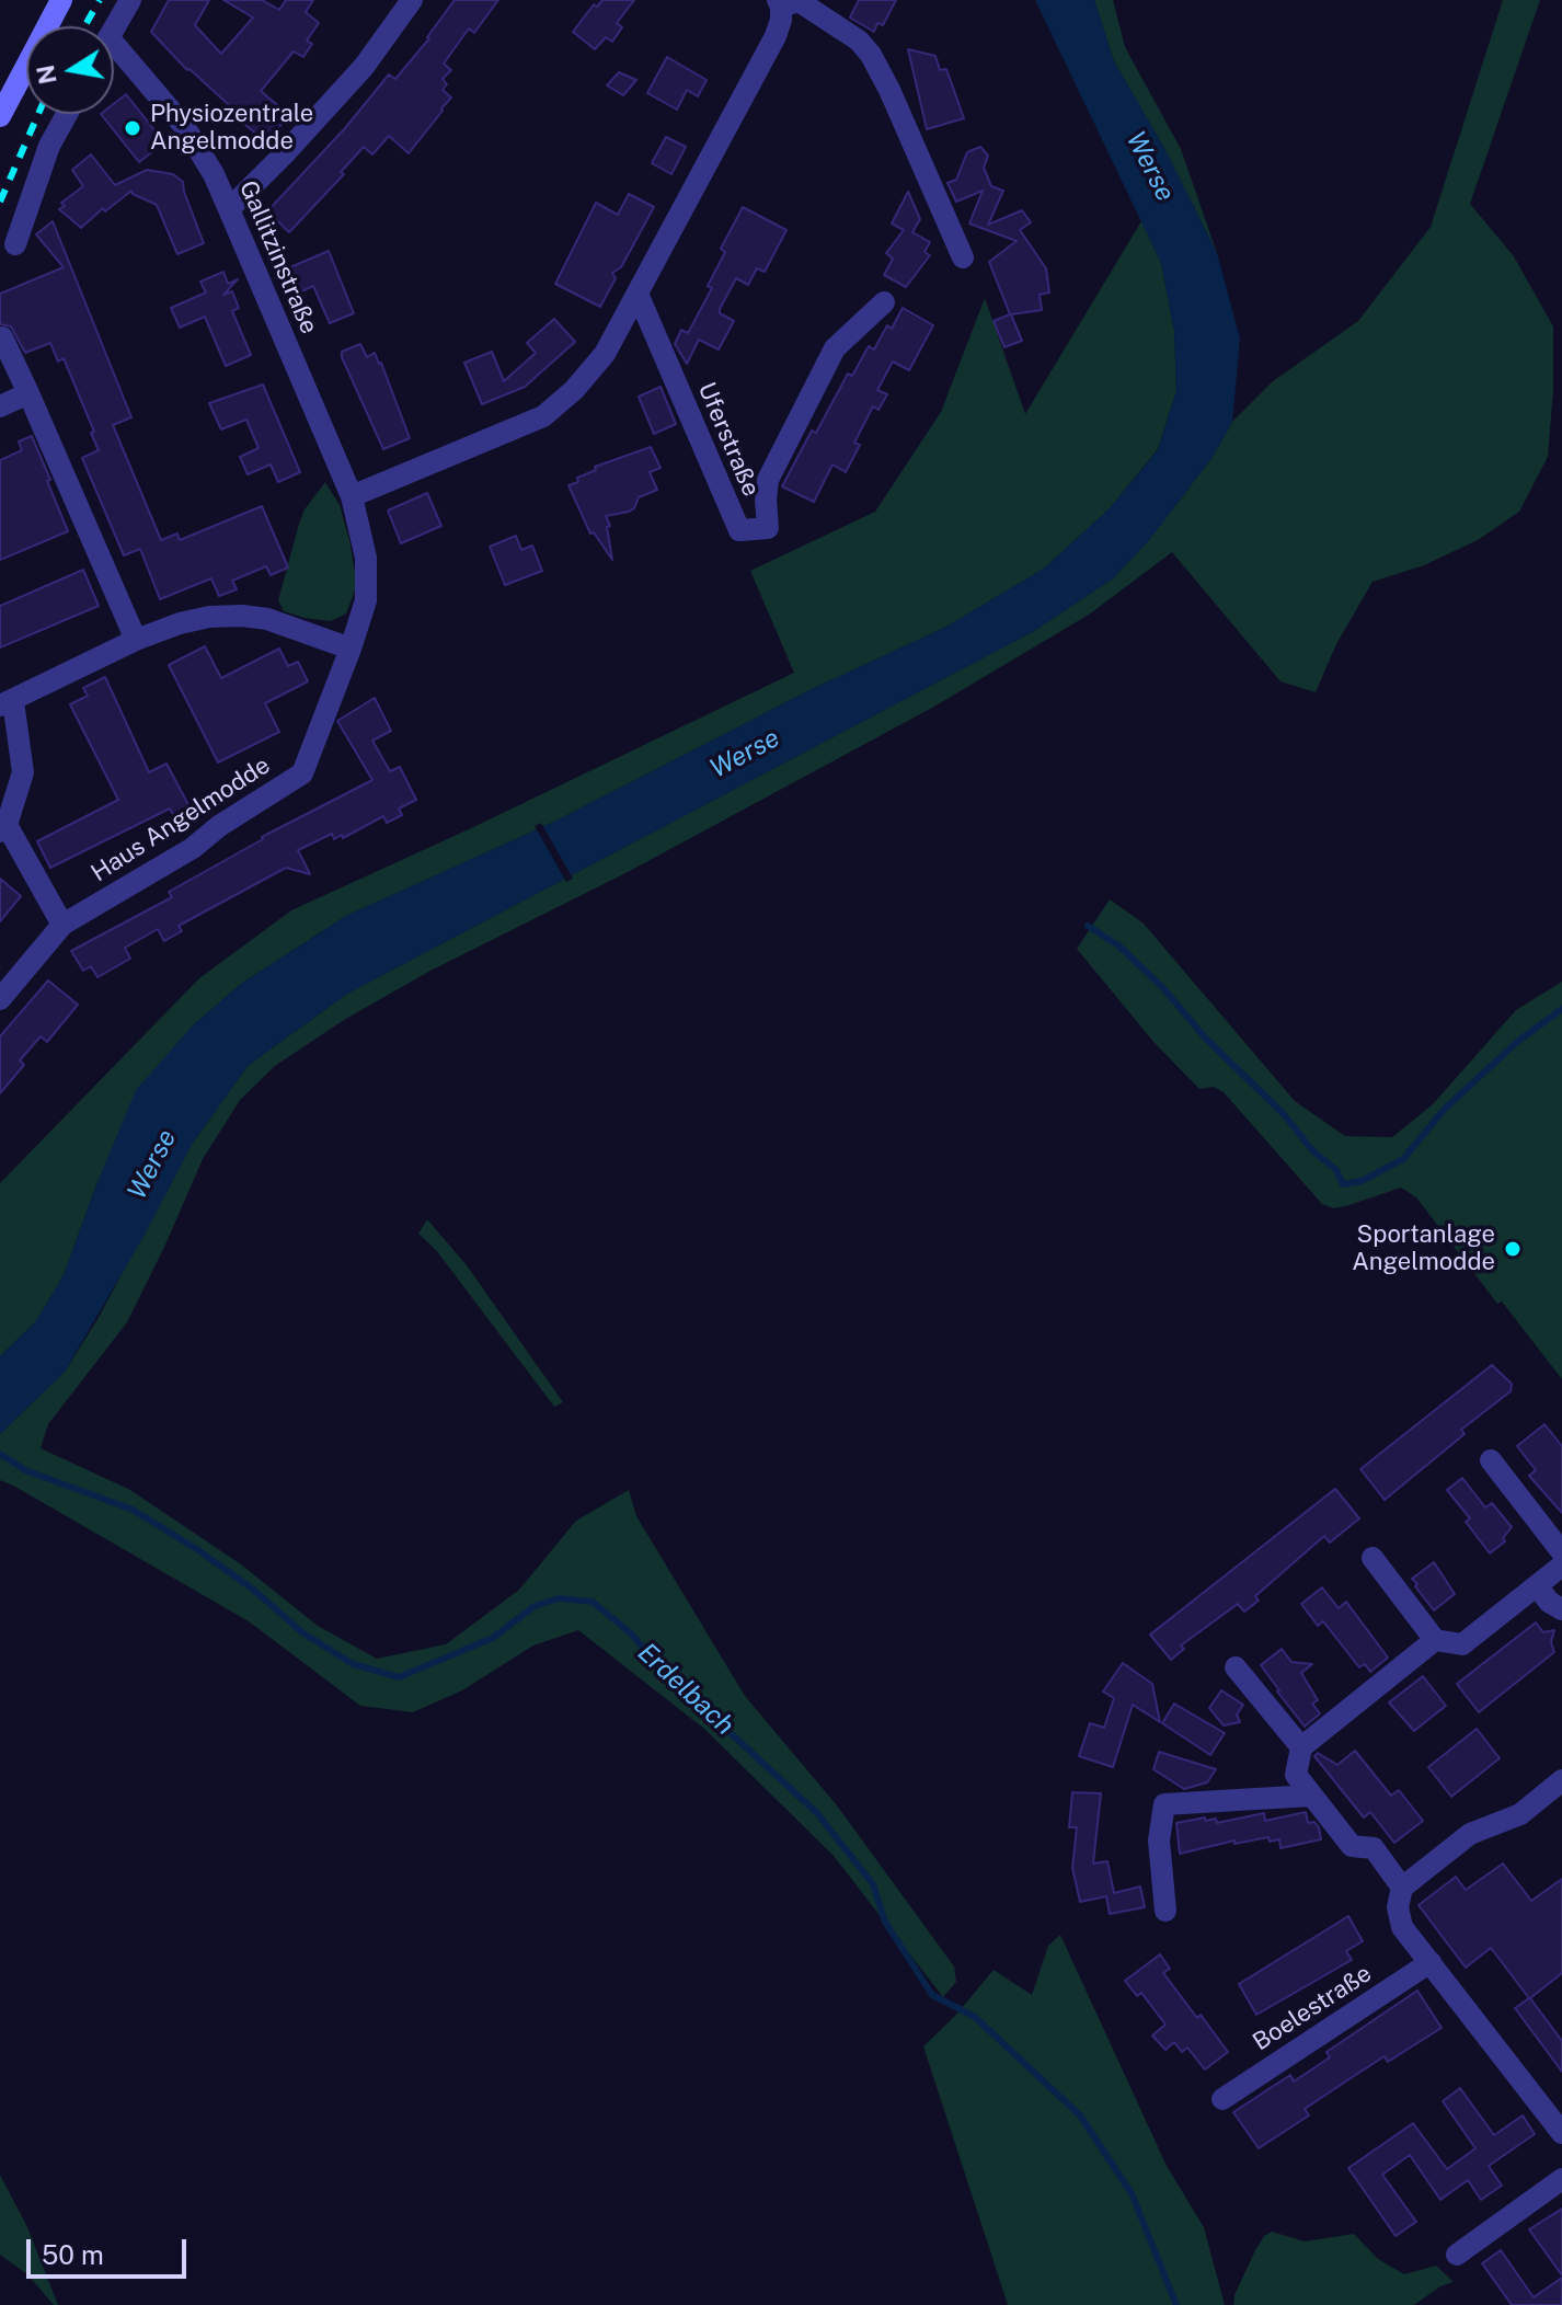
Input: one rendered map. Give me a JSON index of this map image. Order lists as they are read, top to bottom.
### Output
{
  "streets": {
    "street": [
      "Gallitzinstraße",
      "Uferstraße",
      "Haus Angelmodde",
      "Boelestraße"
    ]
  },
  "crossings": [
    ["Gallitzinstraße", "Haus Angelmodde"]
  ],
  "water": ["Werse", "Erdelbach"],
  "places": ["Physiozentrale Angelmodde", "Sportanlage Angelmodde"],
  "scale_bar": "50 m",
  "north": "left"
}
